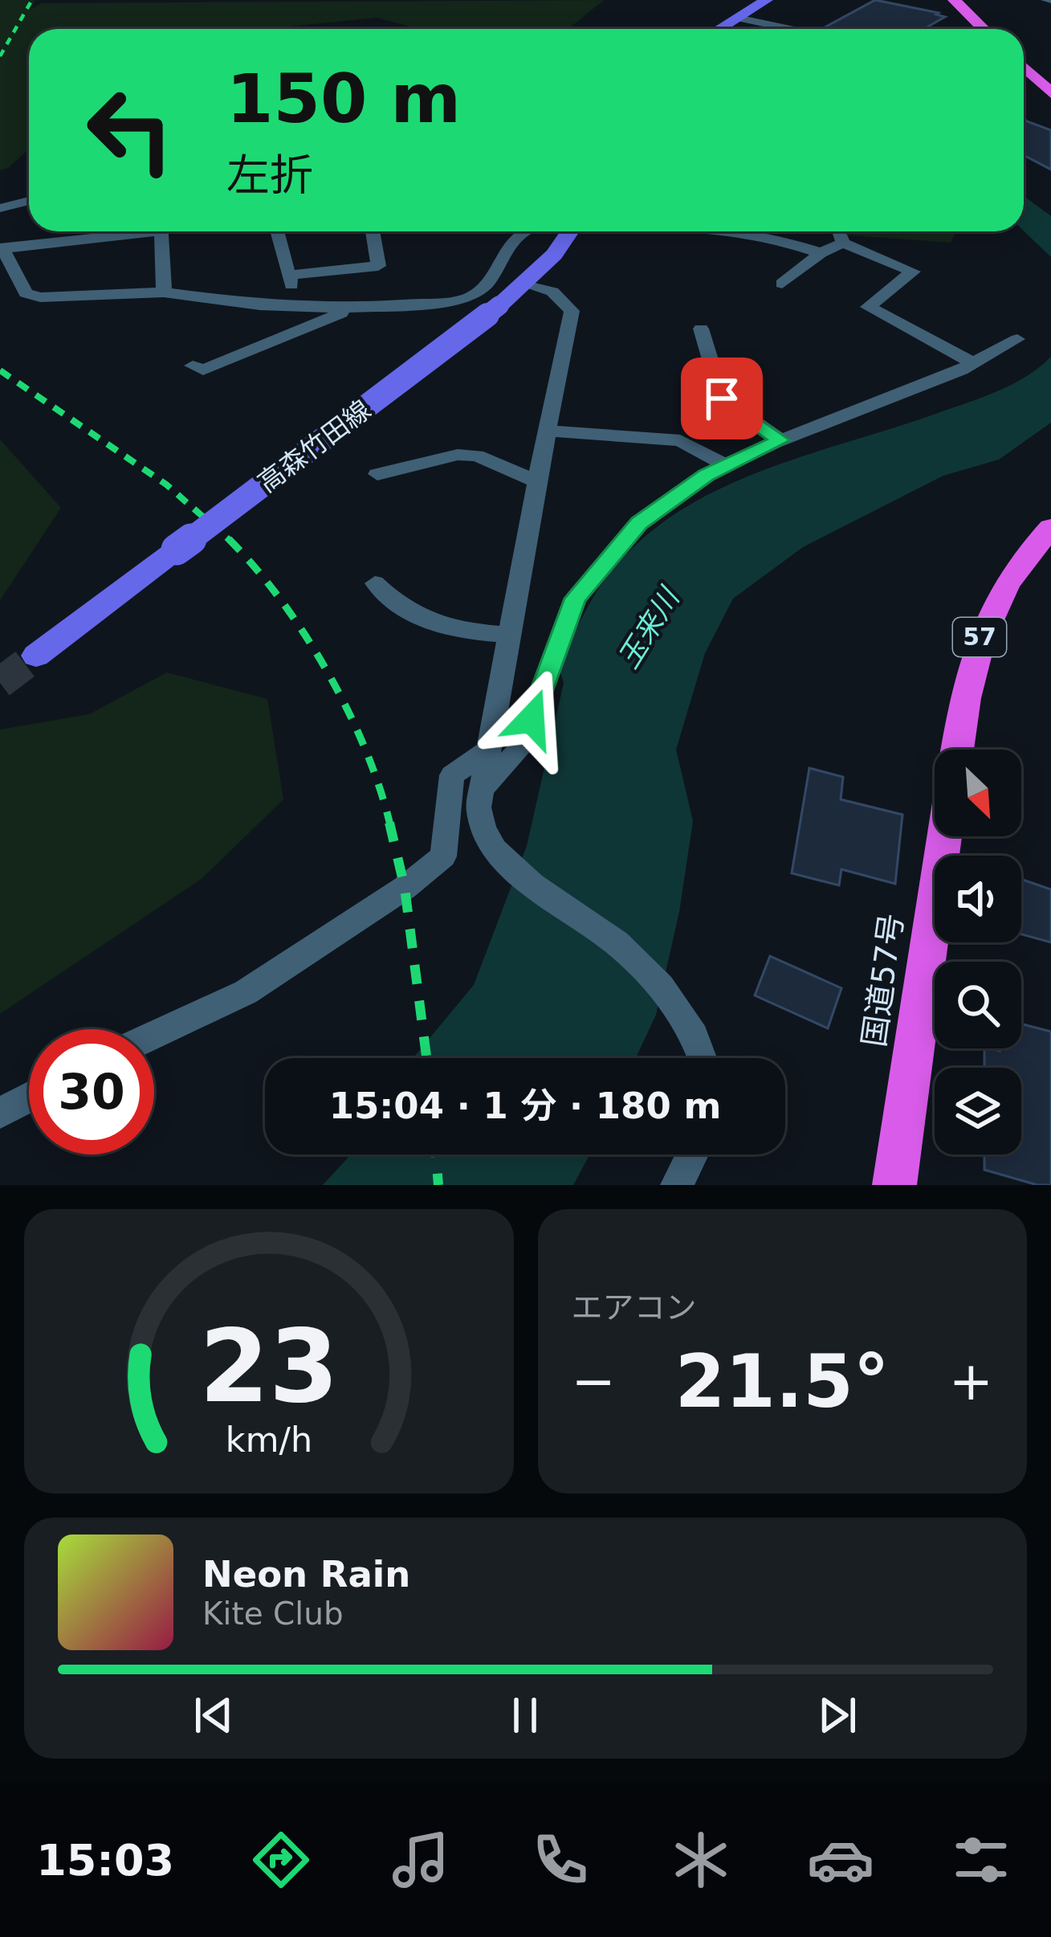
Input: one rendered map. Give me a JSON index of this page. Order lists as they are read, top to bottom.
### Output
{
  "streets": {
    "highway": ["57", "国道57号"],
    "main road": ["高森竹田線"]
  },
  "water": ["玉来川"],
  "north": "bottom right",
  "page": {
    "turn": ["150 m", "左折"],
    "limit": "30",
    "trip": "15:04 · 1 分 · 180 m",
    "tile": "エアコン",
    "heat": ["−", "21.5°", "+"],
    "song": ["Neon Rain", "Kite Club"],
    "tabs": "15:03",
    "gauge": ["23", "km/h"]
  }
}
